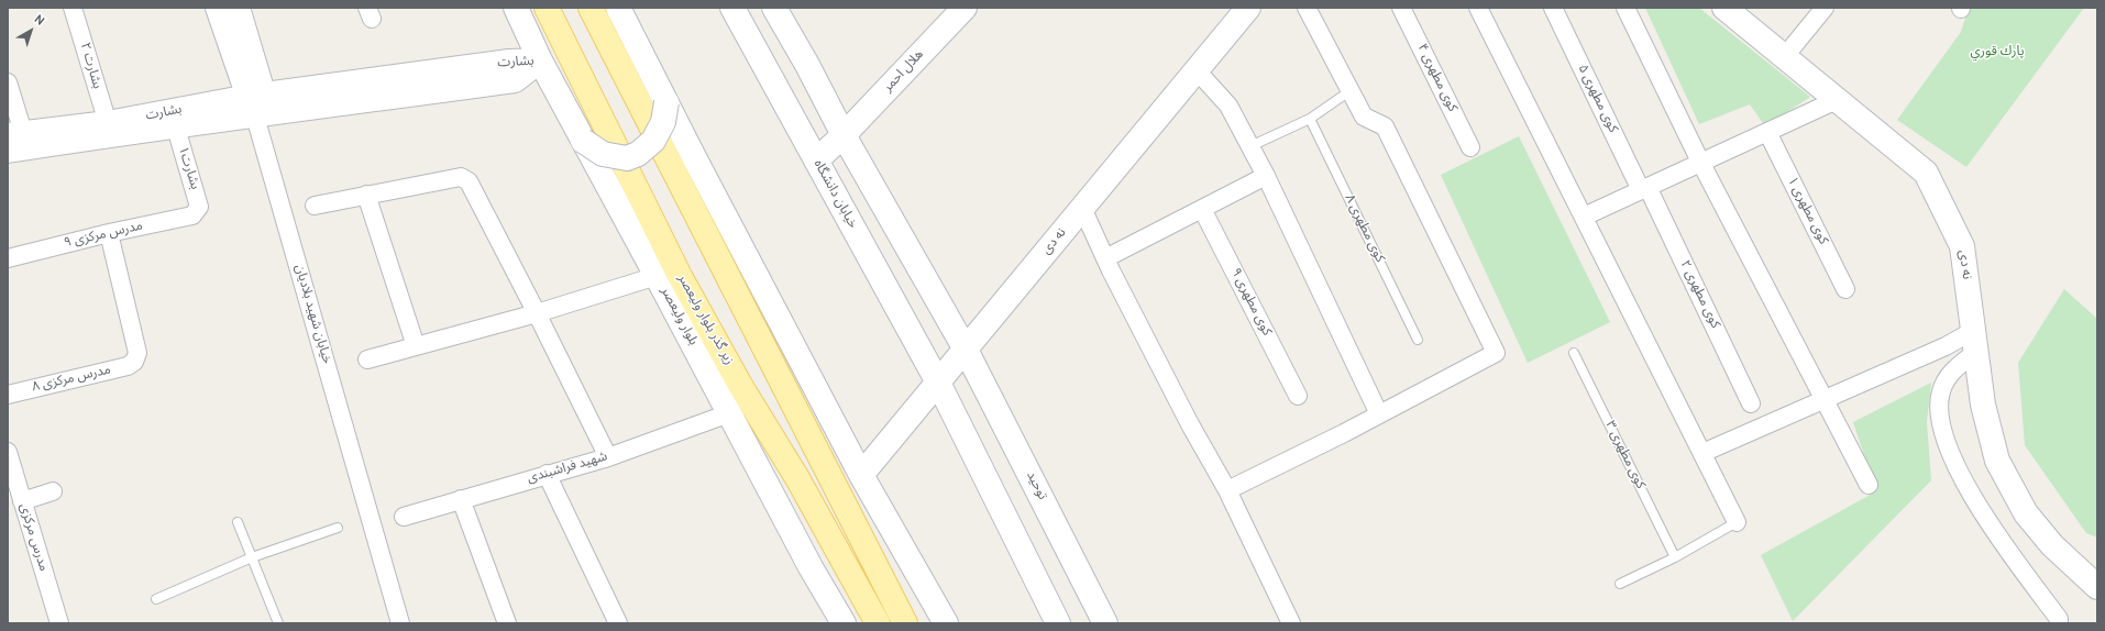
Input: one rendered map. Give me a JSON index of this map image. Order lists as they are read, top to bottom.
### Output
{
  "streets": {
    "main road": ["زیر گذر بلوار ولیعصر"],
    "street": [
      "بشارت",
      "بشارت ۲",
      "هلال احمر",
      "کوی مطهری ۴",
      "کوی مطهری ۵",
      "بشارت۱",
      "خیابان دانشگاه",
      "کوی مطهری ۱",
      "مدرس مرکزی ۹",
      "نه دی",
      "کوی مطهری ۲",
      "کوی مطهری ۹",
      "خیابان شهید بلادیان",
      "بلوار ولیعصر",
      "مدرس مرکزی ۸",
      "شهید فراشبندی",
      "توحید",
      "مدرس مرکزی"
    ],
    "lane": ["کوی مطهری ۸", "کوی مطهری ۳"]
  },
  "crossings": [
    ["بشارت", "بشارت ۲"],
    ["بشارت", "بشارت۱"],
    ["بشارت", "خیابان شهید بلادیان"],
    ["بشارت", "بلوار ولیعصر"],
    ["هلال احمر", "خیابان دانشگاه"],
    ["کوی مطهری ۵", "کوی مطهری ۲"],
    ["بشارت۱", "مدرس مرکزی ۹"],
    ["خیابان دانشگاه", "نه دی"],
    ["مدرس مرکزی ۹", "مدرس مرکزی ۸"],
    ["نه دی", "توحید"],
    ["بلوار ولیعصر", "شهید فراشبندی"]
  ],
  "parks": ["پارك قوري"],
  "north": "top right"
}
